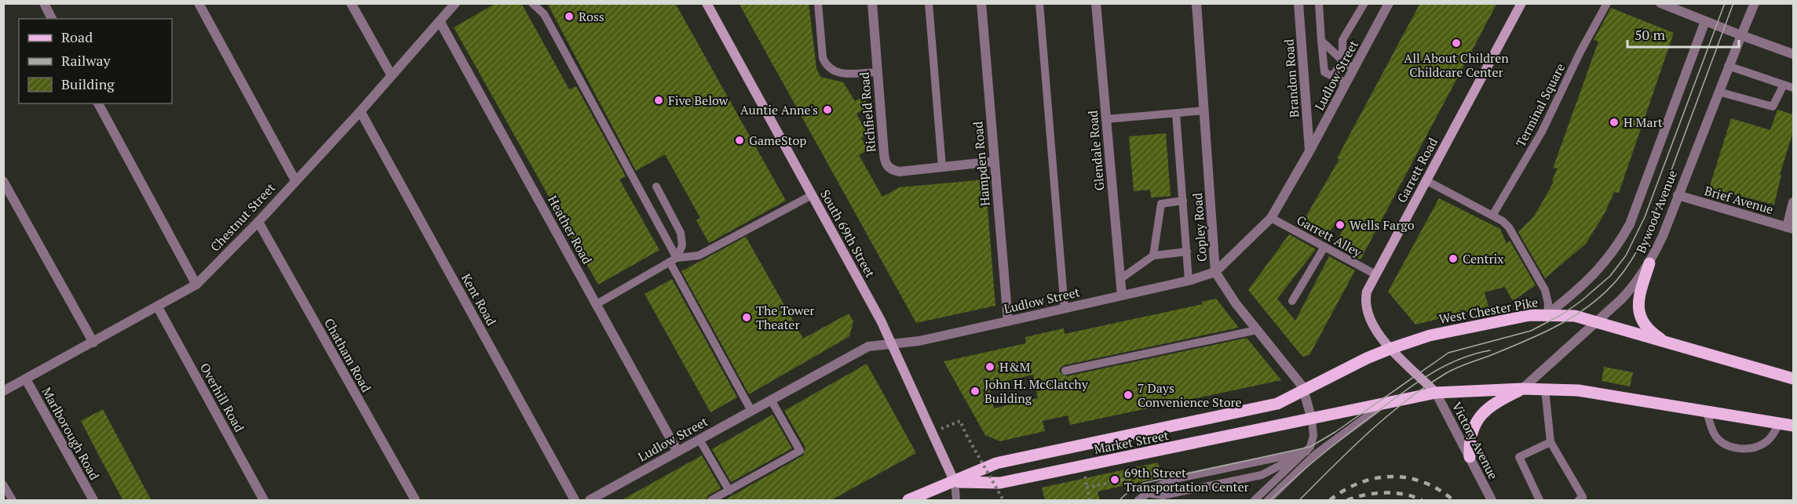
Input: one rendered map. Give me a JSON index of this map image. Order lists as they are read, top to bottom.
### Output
{
  "streets": {
    "main road": [
      "Garrett Road",
      "South 69th Street",
      "West Chester Pike",
      "Market Street"
    ],
    "street": [
      "Ludlow Street",
      "Brandon Road",
      "Richfield Road",
      "Glendale Road",
      "Hampden Road",
      "Brief Avenue",
      "Bywood Avenue",
      "Chestnut Street",
      "Copley Road",
      "Heather Road",
      "Kent Road",
      "Chatham Road",
      "Overhill Road",
      "Marlborough Road",
      "Victory Avenue"
    ],
    "lane": ["Terminal Square", "Garrett Alley"]
  },
  "crossings": [
    ["Ludlow Street", "Brandon Road"],
    ["Ludlow Street", "Glendale Road"],
    ["Ludlow Street", "Hampden Road"],
    ["Ludlow Street", "Copley Road"],
    ["Ludlow Street", "Heather Road"],
    ["Ludlow Street", "South 69th Street"],
    ["Ludlow Street", "Garrett Alley"],
    ["Richfield Road", "Hampden Road"],
    ["Garrett Road", "Garrett Alley"],
    ["Garrett Road", "West Chester Pike"],
    ["Garrett Road", "Victory Avenue"],
    ["Brief Avenue", "Bywood Avenue"],
    ["Bywood Avenue", "West Chester Pike"],
    ["Chestnut Street", "Heather Road"],
    ["Chestnut Street", "Kent Road"],
    ["Chestnut Street", "Chatham Road"],
    ["Chestnut Street", "Overhill Road"],
    ["Chestnut Street", "Marlborough Road"],
    ["Copley Road", "West Chester Pike"],
    ["Copley Road", "Market Street"],
    ["South 69th Street", "Market Street"],
    ["West Chester Pike", "Market Street"]
  ],
  "places": [
    "Ross",
    "All About Children Childcare Center",
    "Five Below",
    "Auntie Anne's",
    "H Mart",
    "GameStop",
    "Wells Fargo",
    "Centrix",
    "The Tower Theater",
    "H&M",
    "John H. McClatchy Building",
    "7 Days Convenience Store",
    "69th Street Transportation Center"
  ],
  "legend": ["Road", "Railway", "Building"],
  "scale_bar": "50 m"
}
